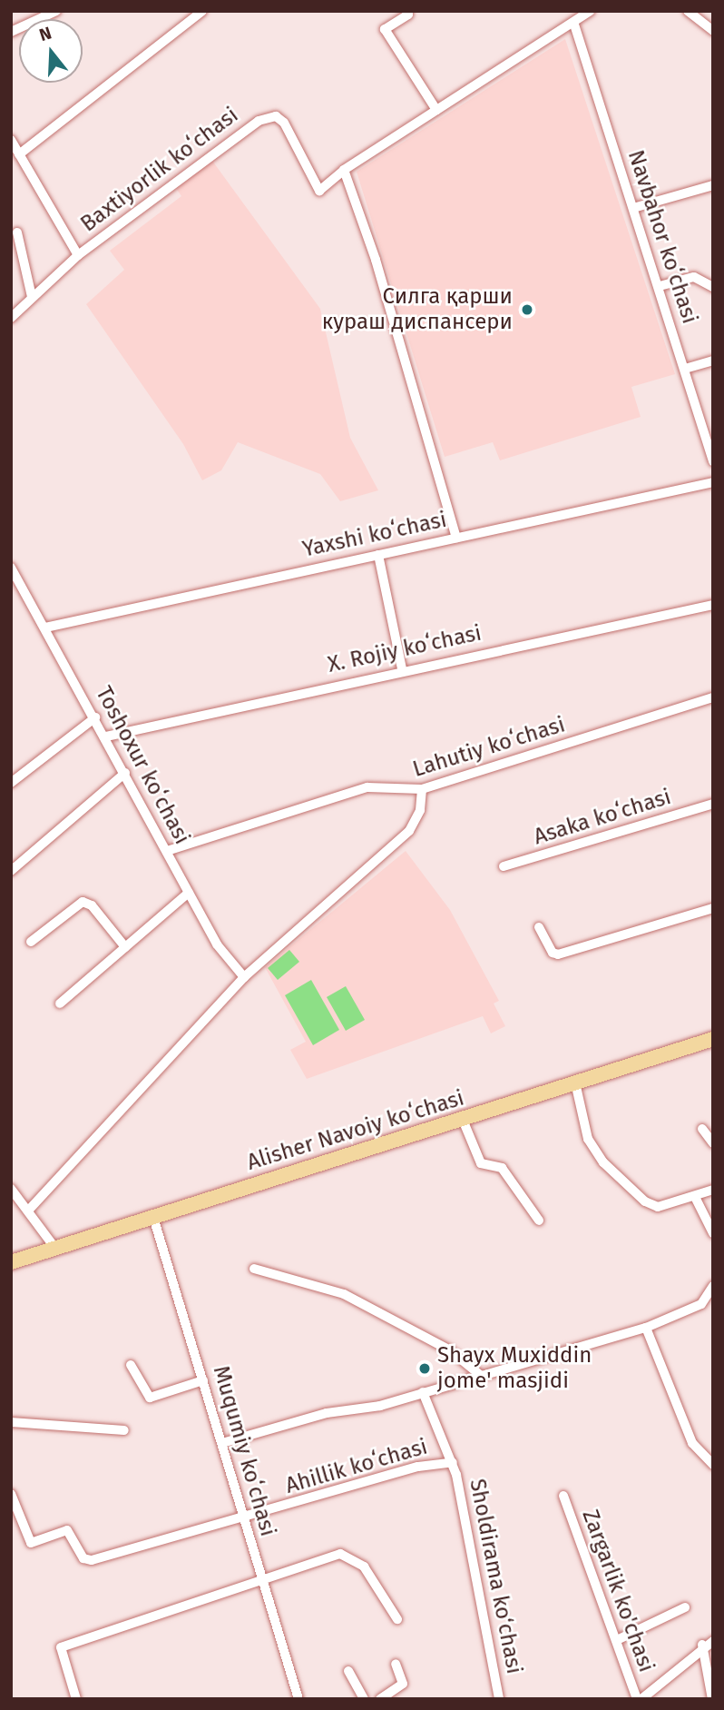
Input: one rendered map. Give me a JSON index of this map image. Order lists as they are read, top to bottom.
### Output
{
  "streets": {
    "main road": ["Alisher Navoiy koʻchasi"],
    "street": [
      "Baxtiyorlik koʻchasi",
      "Navbahor koʻchasi",
      "Yaxshi koʻchasi",
      "X. Rojiy koʻchasi",
      "Lahutiy koʻchasi",
      "Toshoxur koʻchasi",
      "Asaka koʻchasi",
      "Muqumiy koʻchasi",
      "Ahillik koʻchasi",
      "Sholdirama ko‘chasi",
      "Zargarlik ko'chasi"
    ]
  },
  "crossings": [
    ["Baxtiyorlik koʻchasi", "Navbahor koʻchasi"],
    ["Yaxshi koʻchasi", "Toshoxur koʻchasi"],
    ["X. Rojiy koʻchasi", "Toshoxur koʻchasi"],
    ["Lahutiy koʻchasi", "Toshoxur koʻchasi"],
    ["Alisher Navoiy koʻchasi", "Muqumiy koʻchasi"],
    ["Muqumiy koʻchasi", "Ahillik koʻchasi"],
    ["Ahillik koʻchasi", "Sholdirama ko‘chasi"]
  ],
  "places": ["Силга қарши кураш диспансери", "Shayx Muxiddin jome' masjidi"],
  "north": "top"
}
